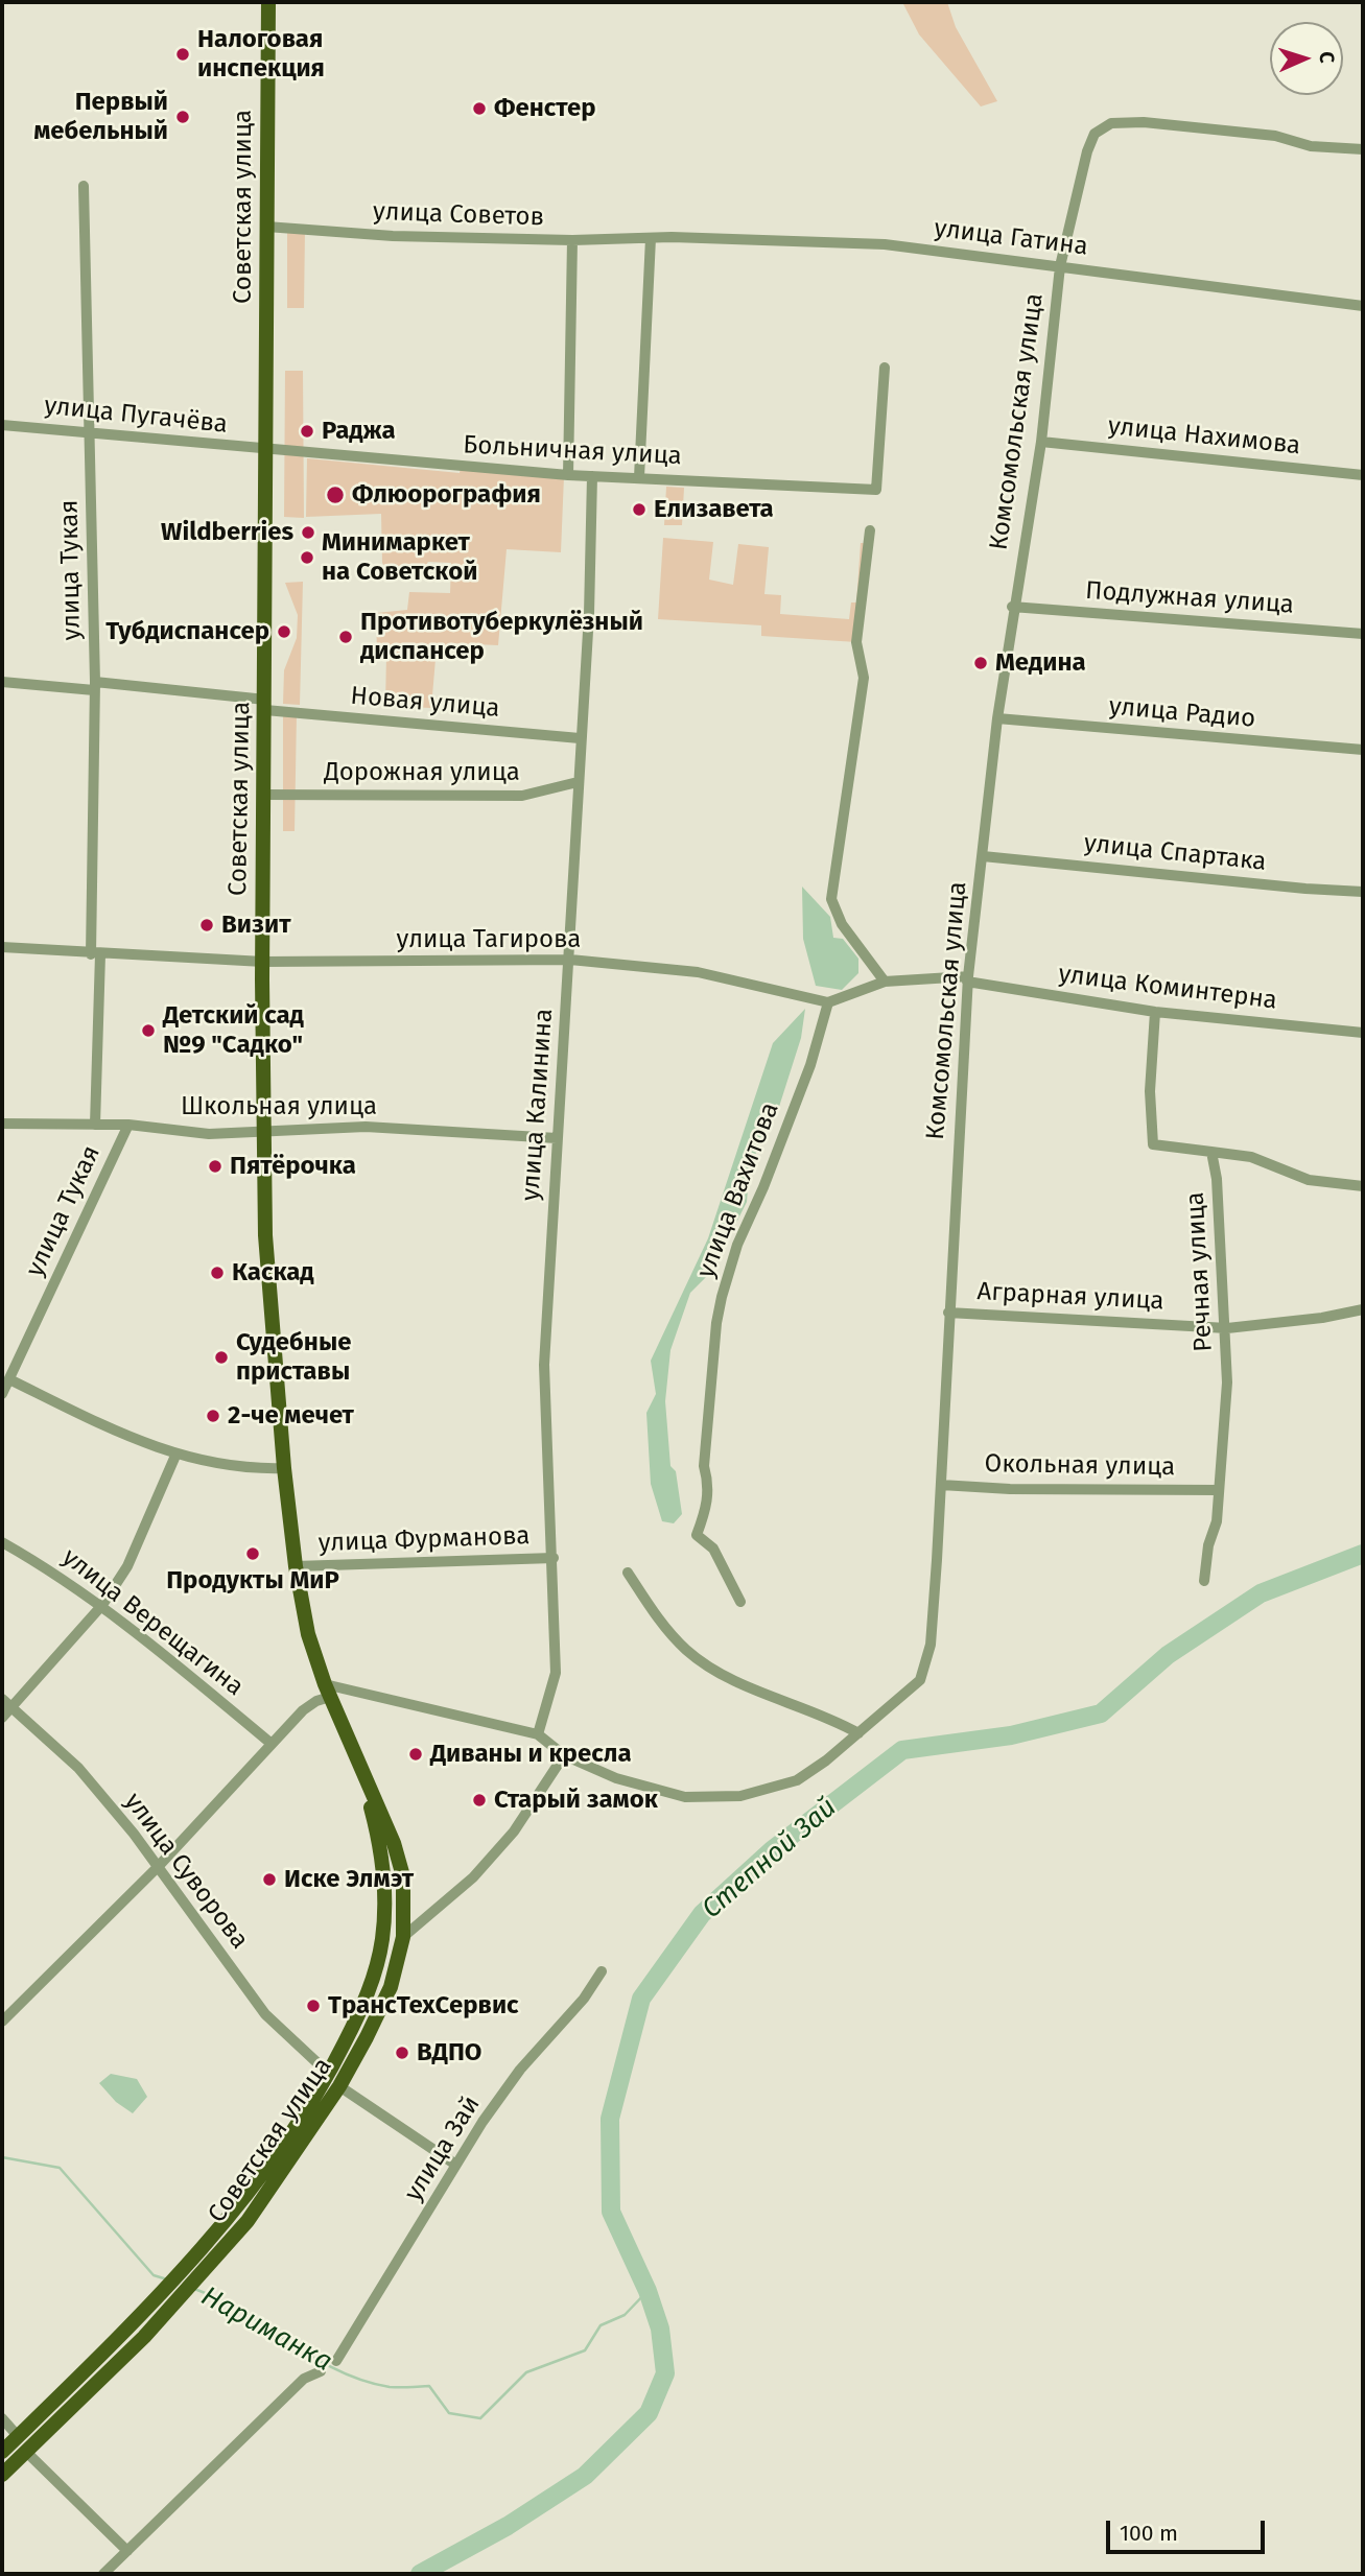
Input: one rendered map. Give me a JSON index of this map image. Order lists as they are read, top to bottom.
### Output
{
  "streets": {
    "main road": ["Советская улица"],
    "street": [
      "улица Советов",
      "улица Гатина",
      "улица Пугачёва",
      "Комсомольская улица",
      "улица Нахимова",
      "Больничная улица",
      "улица Тукая",
      "Подлужная улица",
      "Новая улица",
      "улица Радио",
      "Дорожная улица",
      "улица Спартака",
      "улица Тагирова",
      "улица Коминтерна",
      "улица Калинина",
      "Школьная улица",
      "улица Вахитова",
      "Речная улица",
      "Аграрная улица",
      "Окольная улица",
      "улица Фурманова",
      "улица Верещагина",
      "улица Суворова",
      "улица Зай"
    ]
  },
  "crossings": [
    ["Советская улица", "улица Советов"],
    ["Советская улица", "улица Пугачёва"],
    ["Советская улица", "Больничная улица"],
    ["Советская улица", "Новая улица"],
    ["Советская улица", "Дорожная улица"],
    ["Советская улица", "улица Тагирова"],
    ["Советская улица", "Школьная улица"],
    ["Советская улица", "улица Фурманова"],
    ["Советская улица", "улица Суворова"],
    ["улица Советов", "улица Гатина"],
    ["улица Гатина", "Комсомольская улица"],
    ["улица Пугачёва", "Больничная улица"],
    ["улица Пугачёва", "улица Тукая"],
    ["Комсомольская улица", "улица Нахимова"],
    ["Комсомольская улица", "Подлужная улица"],
    ["Комсомольская улица", "улица Радио"],
    ["Комсомольская улица", "улица Спартака"],
    ["Комсомольская улица", "улица Коминтерна"],
    ["Комсомольская улица", "улица Калинина"],
    ["Комсомольская улица", "Аграрная улица"],
    ["Комсомольская улица", "Окольная улица"],
    ["Больничная улица", "улица Калинина"],
    ["улица Тукая", "Новая улица"],
    ["улица Тукая", "улица Тагирова"],
    ["улица Тукая", "Школьная улица"],
    ["Новая улица", "улица Калинина"],
    ["Дорожная улица", "улица Калинина"],
    ["улица Тагирова", "улица Калинина"],
    ["улица Тагирова", "улица Вахитова"],
    ["улица Калинина", "Школьная улица"],
    ["улица Калинина", "улица Фурманова"],
    ["Речная улица", "Аграрная улица"],
    ["Речная улица", "Окольная улица"]
  ],
  "water": ["Степной Зай", "Нариманка"],
  "places": [
    "Налоговая инспекция",
    "Фенстер",
    "Первый мебельный",
    "Раджа",
    "Флюорография",
    "Елизавета",
    "Wildberries",
    "Минимаркет на Советской",
    "Тубдиспансер",
    "Противотуберкулёзный диспансер",
    "Медина",
    "Визит",
    "Детский сад №9 \"Садко\"",
    "Пятёрочка",
    "Каскад",
    "Судебные приставы",
    "2-че мечет",
    "Продукты МиР",
    "Диваны и кресла",
    "Старый замок",
    "Иске Элмэт",
    "ТрансТехСервис",
    "ВДПО"
  ],
  "scale_bar": "100 m",
  "north": "right"
}
